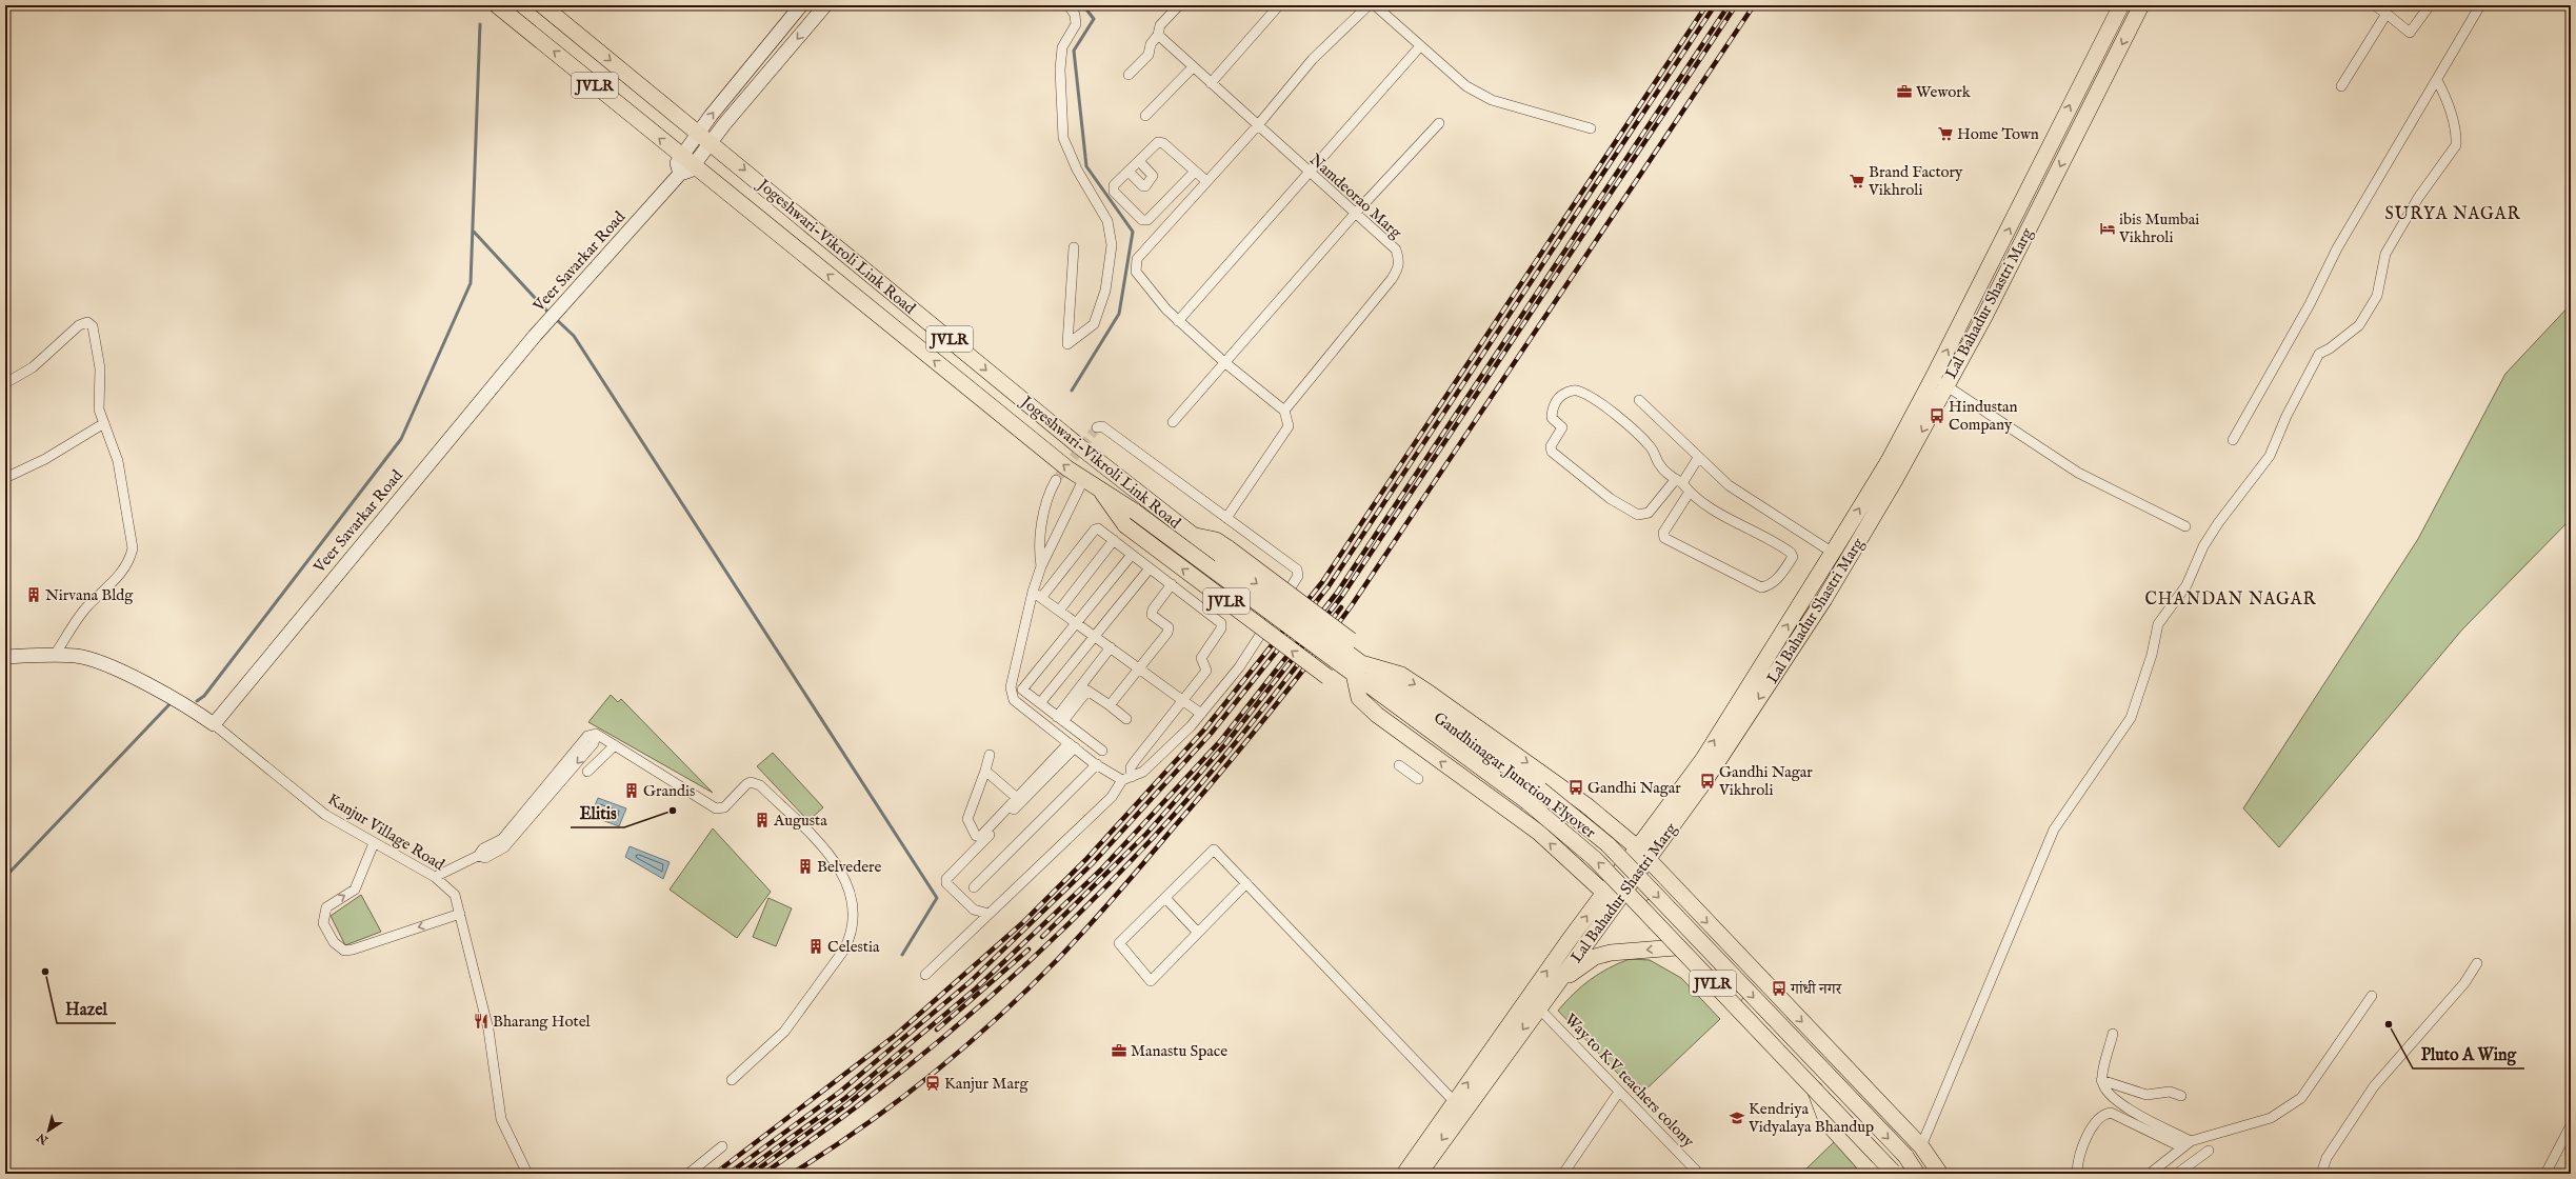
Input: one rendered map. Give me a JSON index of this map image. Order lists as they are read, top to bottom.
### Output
{
  "streets": {
    "main road": [
      "JVLR",
      "Jogeshwari-Vikroli Link Road",
      "Lal Bahadur Shastri Marg",
      "Gandhinagar Junction Flyover"
    ],
    "street": [
      "Namdeorao Marg",
      "Veer Savarkar Road",
      "Kanjur Village Road",
      "Way to K.V teachers colony"
    ]
  },
  "crossings": [
    ["JVLR", "Jogeshwari-Vikroli Link Road"],
    ["JVLR", "Gandhinagar Junction Flyover"],
    ["Jogeshwari-Vikroli Link Road", "Veer Savarkar Road"],
    ["Veer Savarkar Road", "Kanjur Village Road"],
    ["Lal Bahadur Shastri Marg", "Way to K.V teachers colony"]
  ],
  "districts": ["SURYA NAGAR", "CHANDAN NAGAR"],
  "places": {
    "office": ["Wework", "Manastu Space"],
    "supermarket": ["Home Town", "Brand Factory Vikhroli"],
    "hotel": ["ibis Mumbai Vikhroli"],
    "bus stop": [
      "Hindustan Company",
      "Gandhi Nagar Vikhroli",
      "Gandhi Nagar",
      "गांधी नगर"
    ],
    "building": [
      "Nirvana Bldg",
      "Grandis",
      "Augusta",
      "Belvedere",
      "Celestia"
    ],
    "other": ["Elitis", "Hazel", "Pluto A Wing"],
    "restaurant": ["Bharang Hotel"],
    "station": ["Kanjur Marg"],
    "school or university": ["Kendriya Vidyalaya Bhandup"]
  },
  "north": "bottom left"
}
